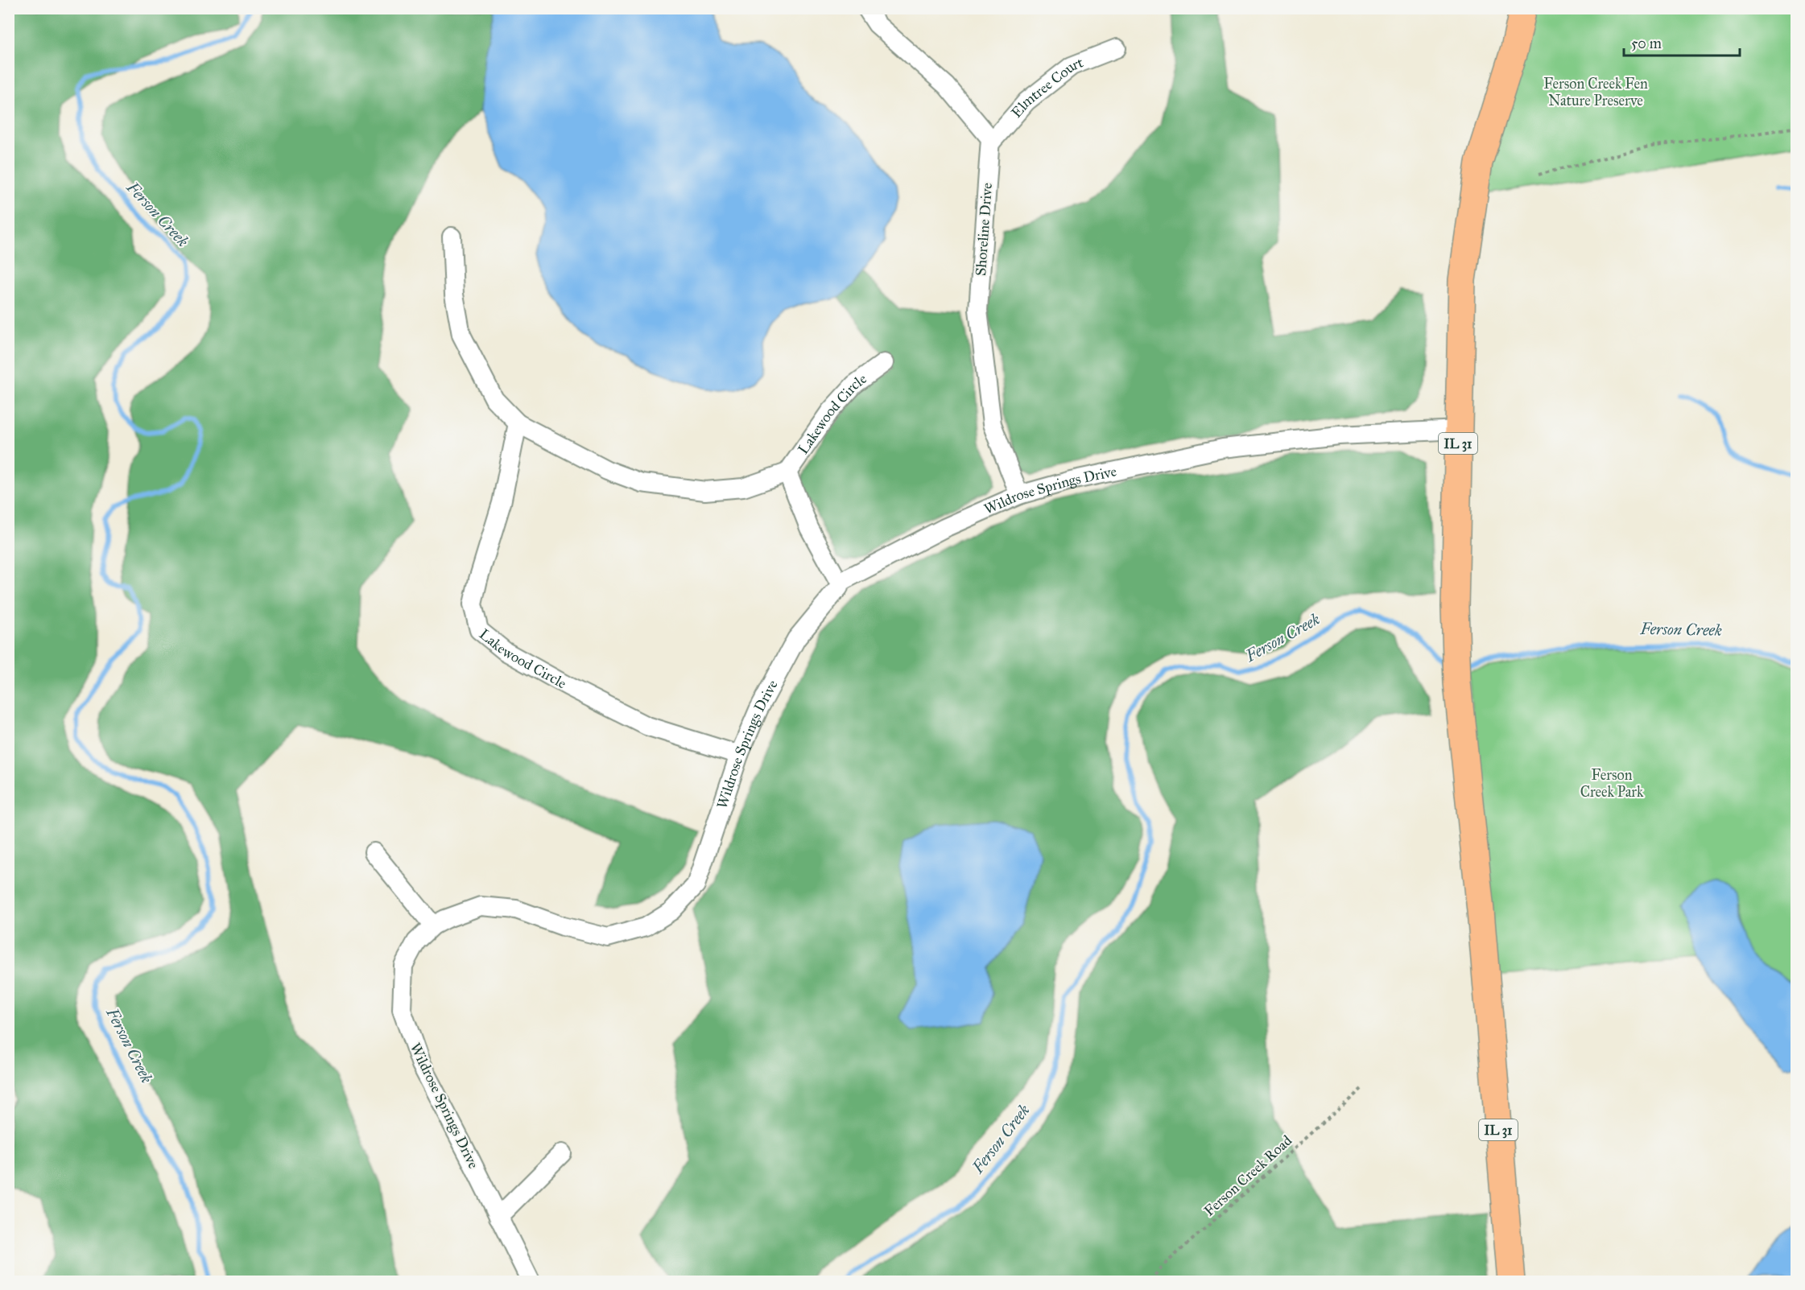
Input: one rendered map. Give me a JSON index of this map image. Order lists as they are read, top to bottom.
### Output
{
  "streets": {
    "main road": ["IL 31"],
    "street": [
      "Elmtree Court",
      "Shoreline Drive",
      "Lakewood Circle",
      "Wildrose Springs Drive"
    ],
    "path": ["Ferson Creek Road"]
  },
  "crossings": [
    ["Elmtree Court", "Shoreline Drive"],
    ["Shoreline Drive", "Wildrose Springs Drive"],
    ["Lakewood Circle", "Wildrose Springs Drive"],
    ["IL 31", "Wildrose Springs Drive"]
  ],
  "water": ["Ferson Creek"],
  "parks": ["Ferson Creek Fen Nature Preserve", "Ferson Creek Park"],
  "scale_bar": "50 m"
}
